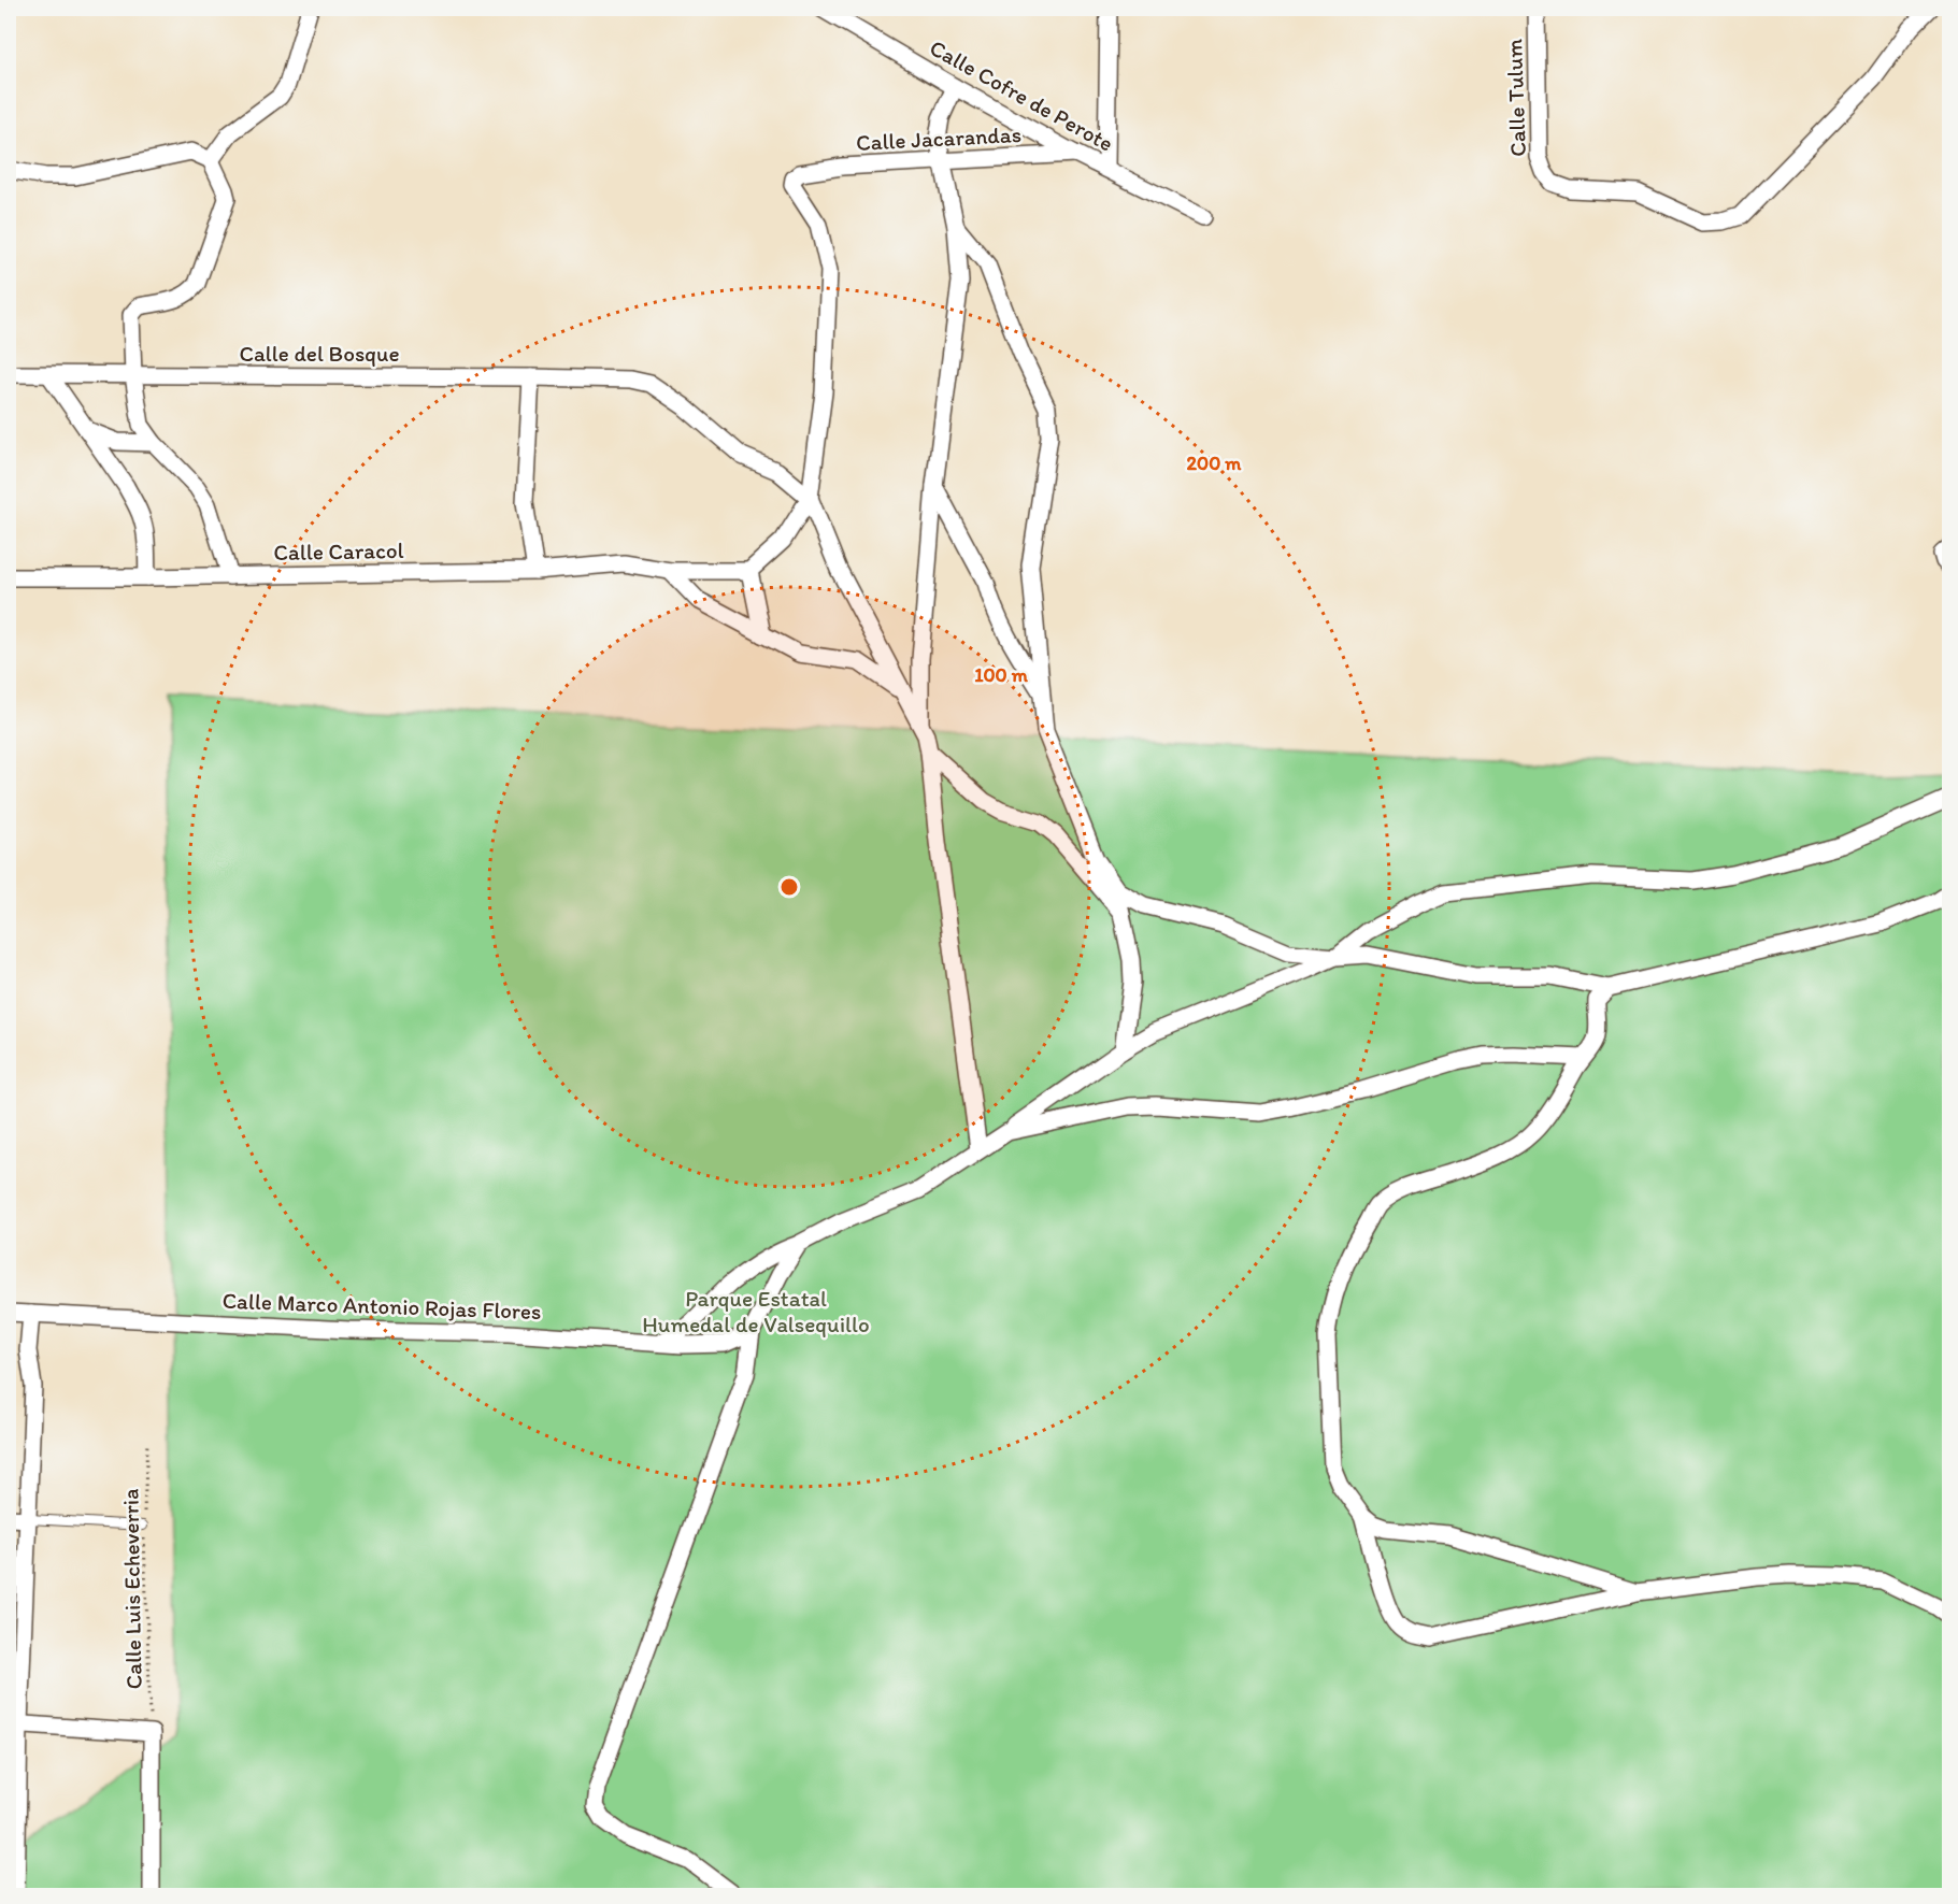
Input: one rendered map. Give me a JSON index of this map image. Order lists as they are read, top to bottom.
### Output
{
  "streets": {
    "street": [
      "Calle Cofre de Perote",
      "Calle Tulum",
      "Calle Jacarandas",
      "Calle del Bosque",
      "Calle Caracol",
      "Calle Marco Antonio Rojas Flores"
    ],
    "path": ["Calle Luis Echeverria"]
  },
  "crossings": [
    ["Calle Cofre de Perote", "Calle Jacarandas"],
    ["Calle Jacarandas", "Calle del Bosque"]
  ],
  "parks": ["Parque Estatal Humedal de Valsequillo"],
  "rings": ["200 m", "100 m"]
}
